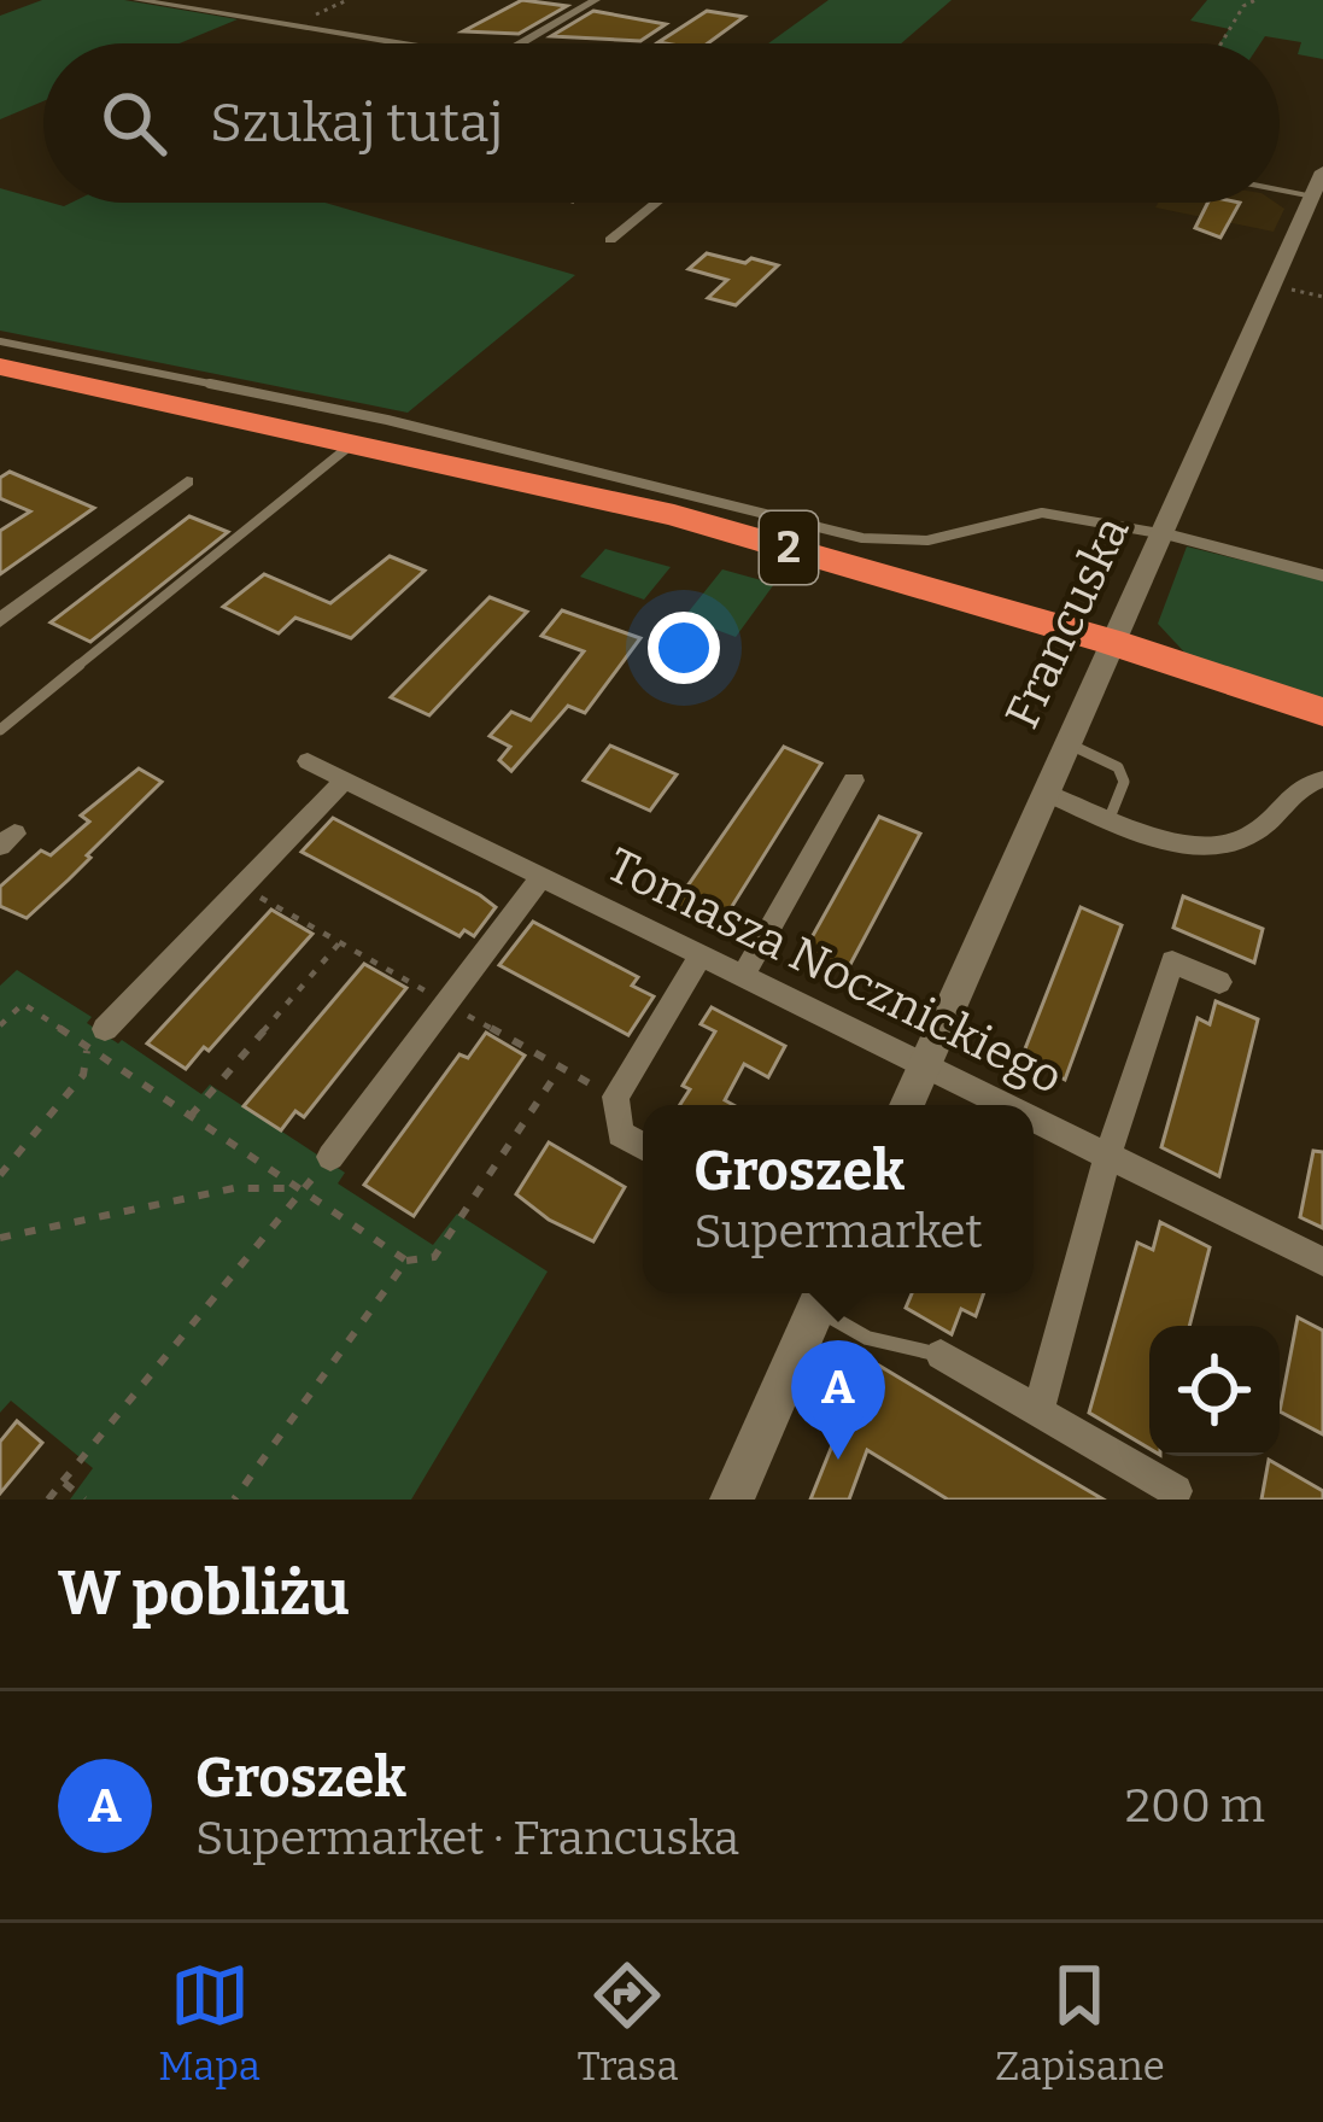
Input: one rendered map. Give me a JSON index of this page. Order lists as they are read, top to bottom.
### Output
{
  "streets": {
    "highway": ["2"],
    "street": ["Francuska", "Tomasza Nocznickiego"]
  },
  "crossings": [
    ["2", "Francuska"],
    ["Francuska", "Tomasza Nocznickiego"]
  ],
  "page": {
    "search": "Szukaj tutaj",
    "popup": ["Groszek", "Supermarket"],
    "pins": "A",
    "heading": "W pobliżu",
    "list": [
      {
        "mark": "A",
        "name": "Groszek",
        "note": "Supermarket · Francuska",
        "value": "200 m"
      }
    ],
    "nav": ["Mapa", "Trasa", "Zapisane"]
  }
}
